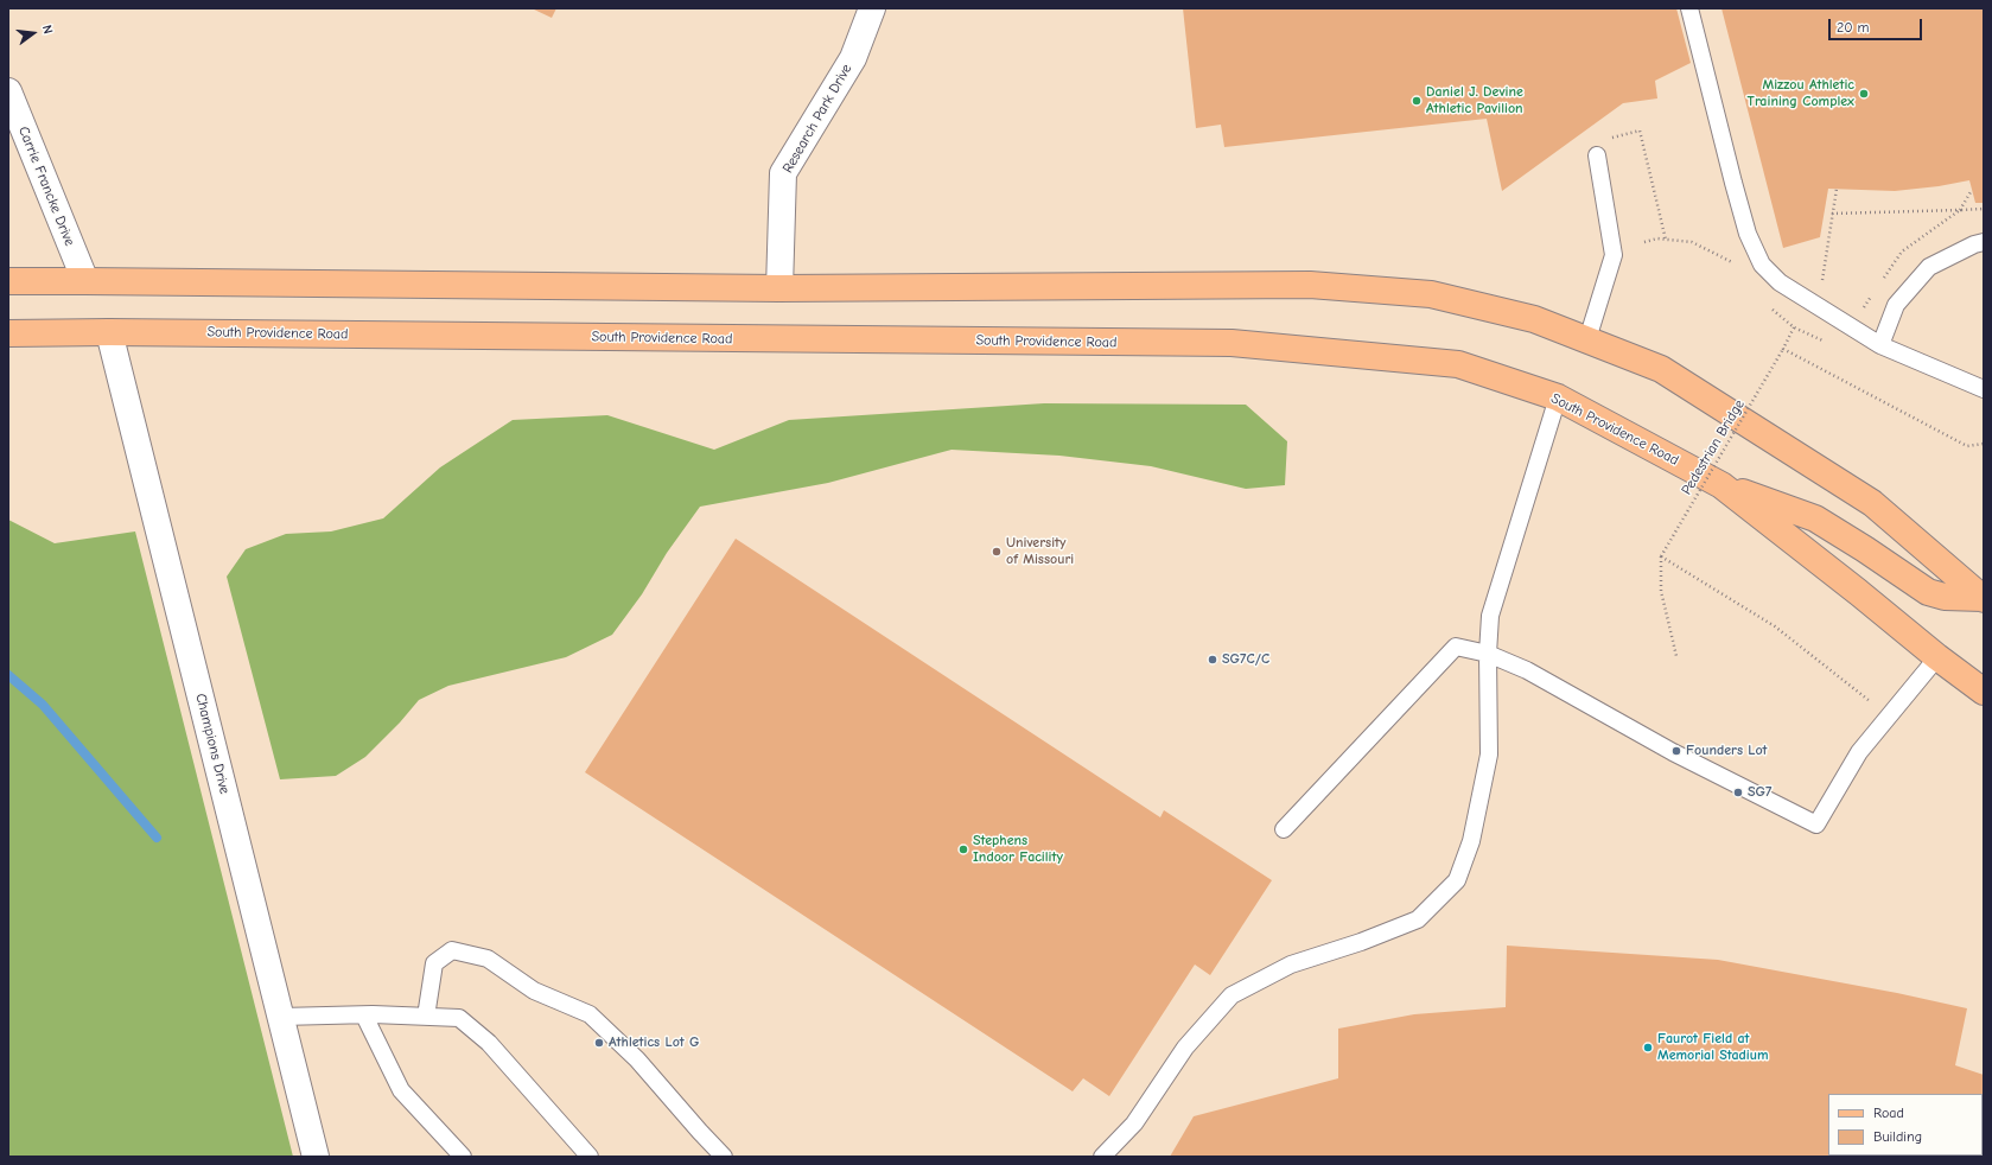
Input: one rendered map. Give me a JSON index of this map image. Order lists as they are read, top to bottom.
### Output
{
  "streets": {
    "main road": ["South Providence Road"],
    "street": ["Research Park Drive", "Carrie Francke Drive", "Champions Drive"],
    "path": ["Pedestrian Bridge"]
  },
  "crossings": [
    ["South Providence Road", "Champions Drive"]
  ],
  "places": [
    "Mizzou Athletic Training Complex",
    "Daniel J. Devine Athletic Pavilion",
    "University of Missouri",
    "SG7C/C",
    "Founders Lot",
    "SG7",
    "Stephens Indoor Facility",
    "Athletics Lot G",
    "Faurot Field at Memorial Stadium"
  ],
  "legend": ["Road", "Building"],
  "scale_bar": "20 m",
  "north": "right"
}
